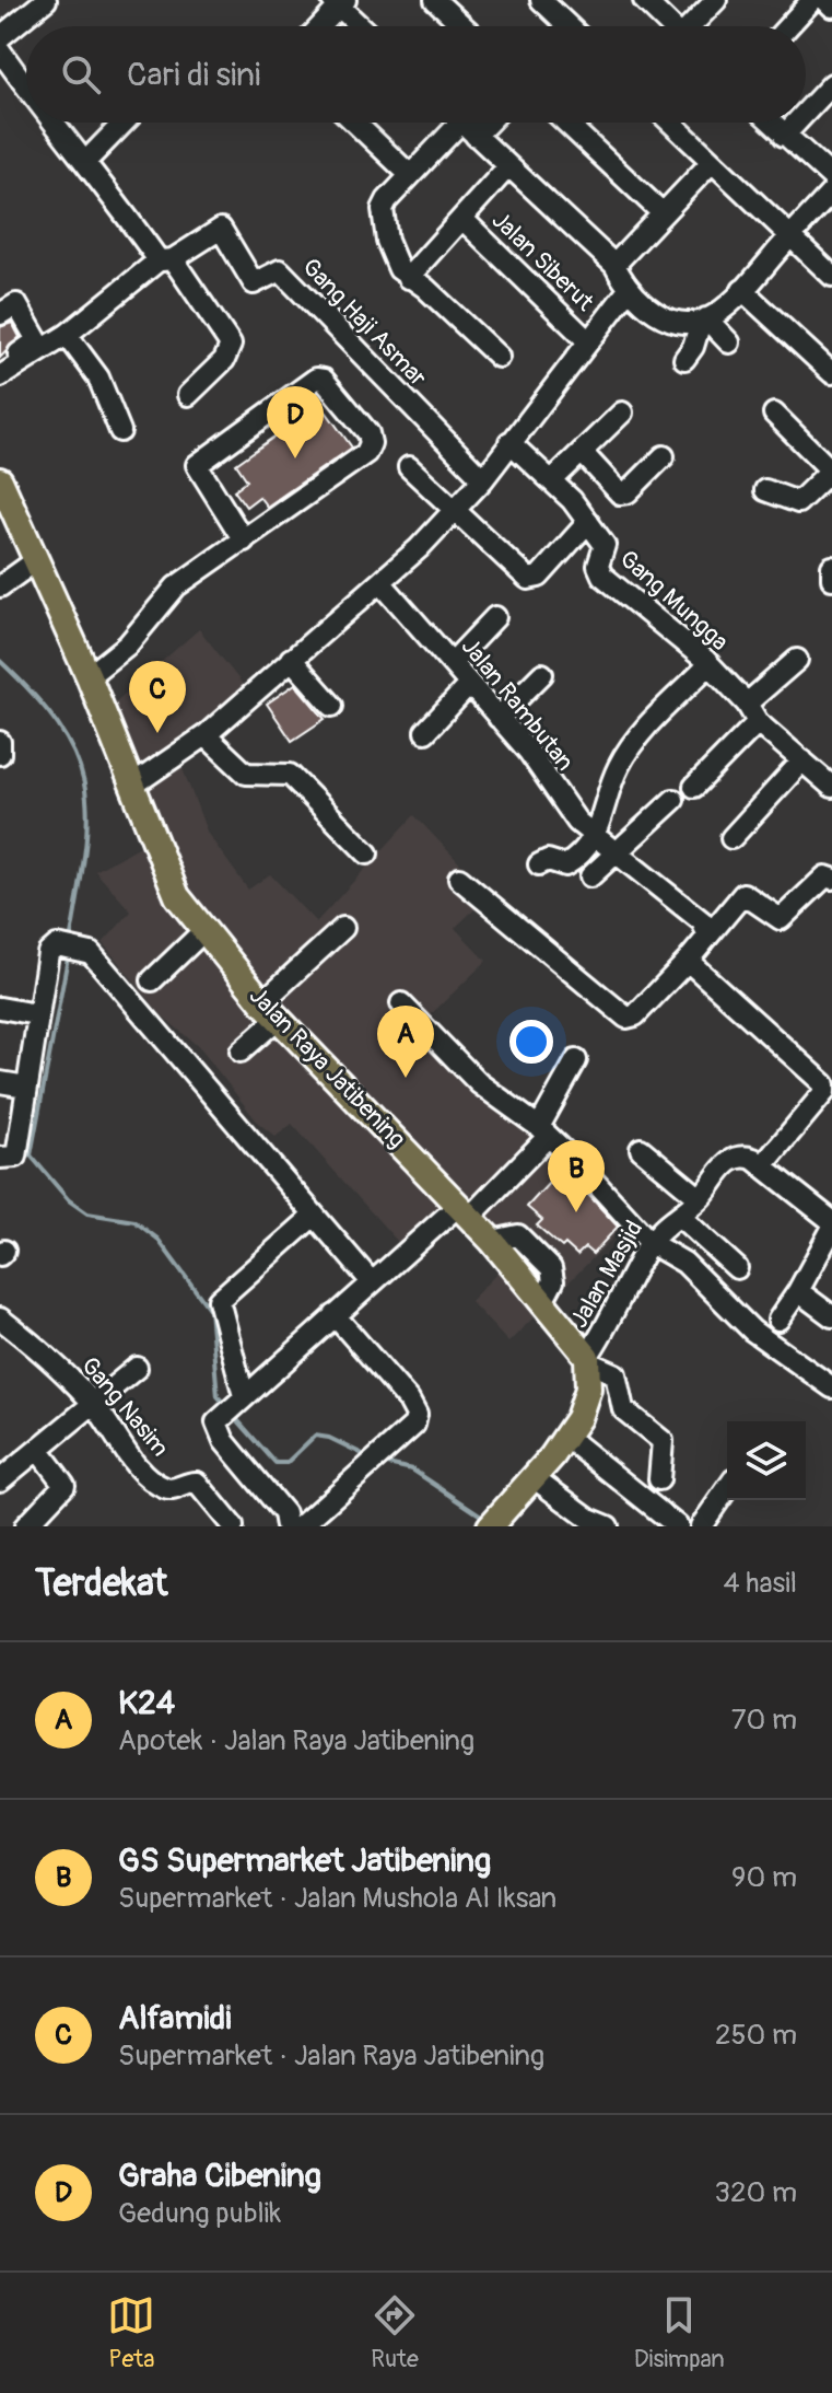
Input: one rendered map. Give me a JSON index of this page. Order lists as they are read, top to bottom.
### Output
{
  "streets": {
    "main road": ["Jalan Raya Jatibening"],
    "street": [
      "Jalan Siberut",
      "Gang Haji Asmar",
      "Gang Mungga",
      "Jalan Rambutan",
      "Jalan Masjid",
      "Gang Nasim"
    ]
  },
  "crossings": [
    ["Jalan Raya Jatibening", "Jalan Masjid"]
  ],
  "page": {
    "search": "Cari di sini",
    "pins": [
      "D",
      "C",
      "A",
      "B"
    ],
    "heading": ["Terdekat", "4 hasil"],
    "list": [
      {
        "mark": "A",
        "name": "K24",
        "note": "Apotek · Jalan Raya Jatibening",
        "value": "70 m"
      },
      {
        "mark": "B",
        "name": "GS Supermarket Jatibening",
        "note": "Supermarket · Jalan Mushola Al Iksan",
        "value": "90 m"
      },
      {
        "mark": "C",
        "name": "Alfamidi",
        "note": "Supermarket · Jalan Raya Jatibening",
        "value": "250 m"
      },
      {
        "mark": "D",
        "name": "Graha Cibening",
        "note": "Gedung publik",
        "value": "320 m"
      }
    ],
    "nav": ["Peta", "Rute", "Disimpan"]
  }
}
